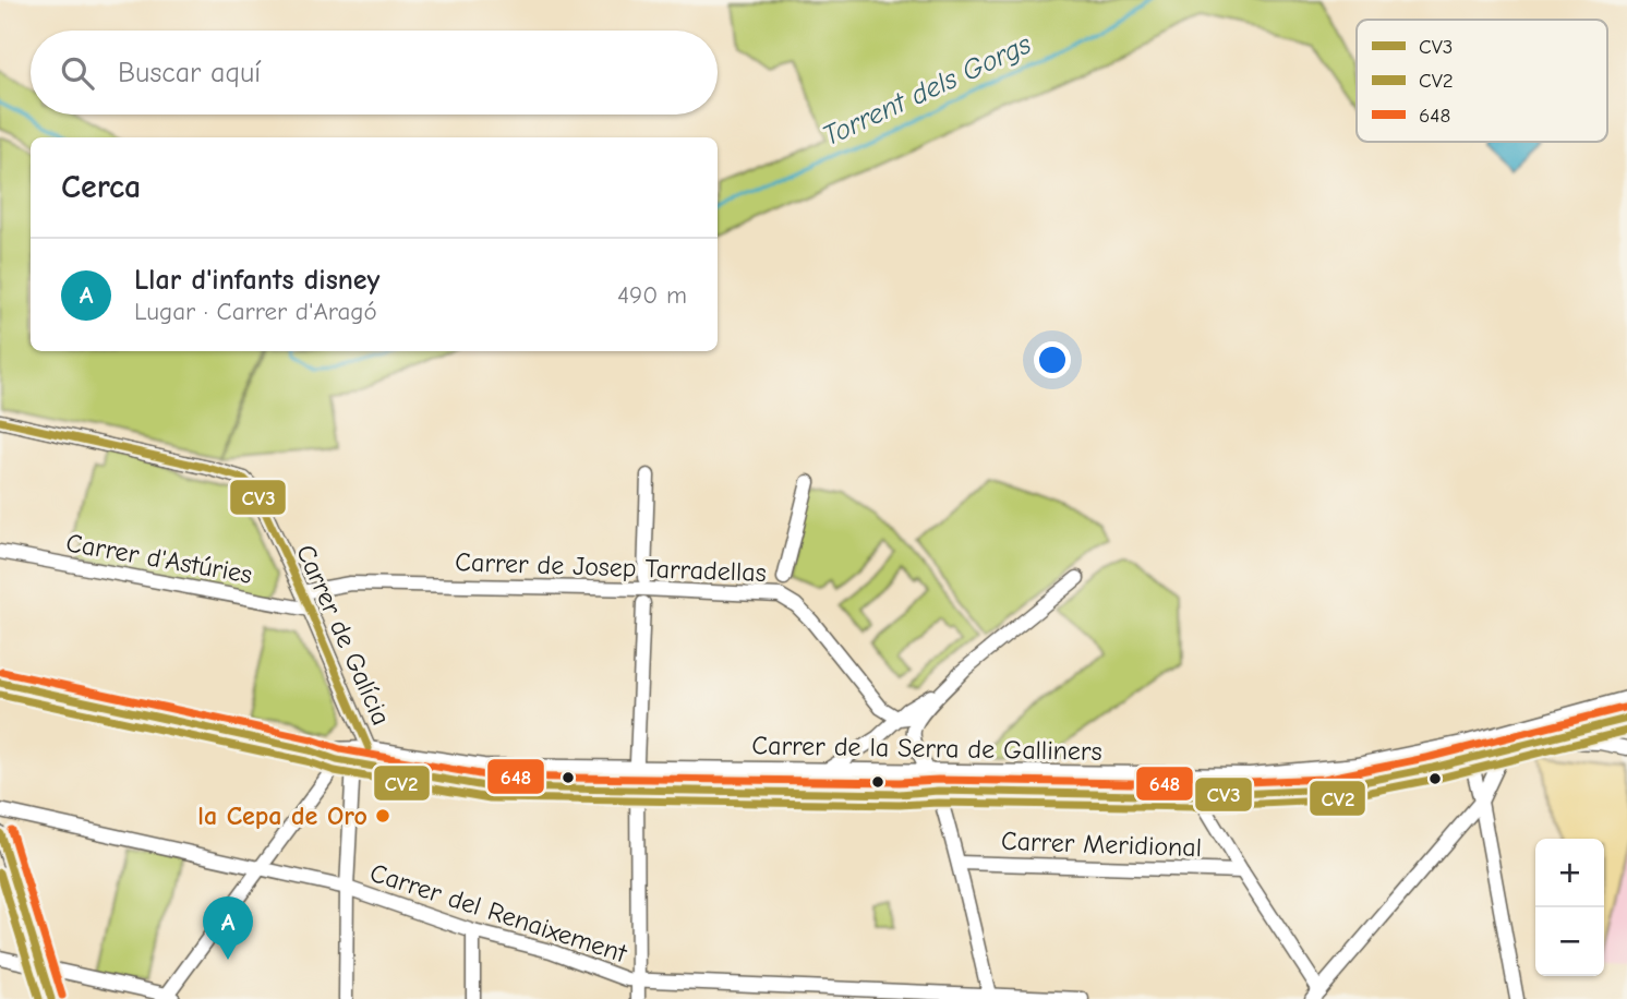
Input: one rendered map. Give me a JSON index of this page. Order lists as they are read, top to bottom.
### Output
{
  "streets": {
    "street": [
      "Carrer d'Astúries",
      "Carrer de Josep Tarradellas",
      "Carrer de Galícia",
      "Carrer de la Serra de Galliners",
      "Carrer Meridional",
      "Carrer del Renaixement"
    ]
  },
  "crossings": [
    ["Carrer d'Astúries", "Carrer de Galícia"],
    ["Carrer de Josep Tarradellas", "Carrer de Galícia"],
    ["Carrer de Galícia", "Carrer de la Serra de Galliners"]
  ],
  "water": ["Torrent dels Gorgs"],
  "places": ["la Cepa de Oro"],
  "lines": ["transit line CV3", "transit line 648", "transit line CV2"],
  "legend": ["CV3", "CV2", "648"],
  "page": {
    "search": "Buscar aquí",
    "heading": "Cerca",
    "list": [
      {
        "mark": "A",
        "name": "Llar d'infants disney",
        "note": "Lugar · Carrer d'Aragó",
        "value": "490 m"
      }
    ],
    "map_buttons": ["+", "−"],
    "pins": "A"
  }
}
